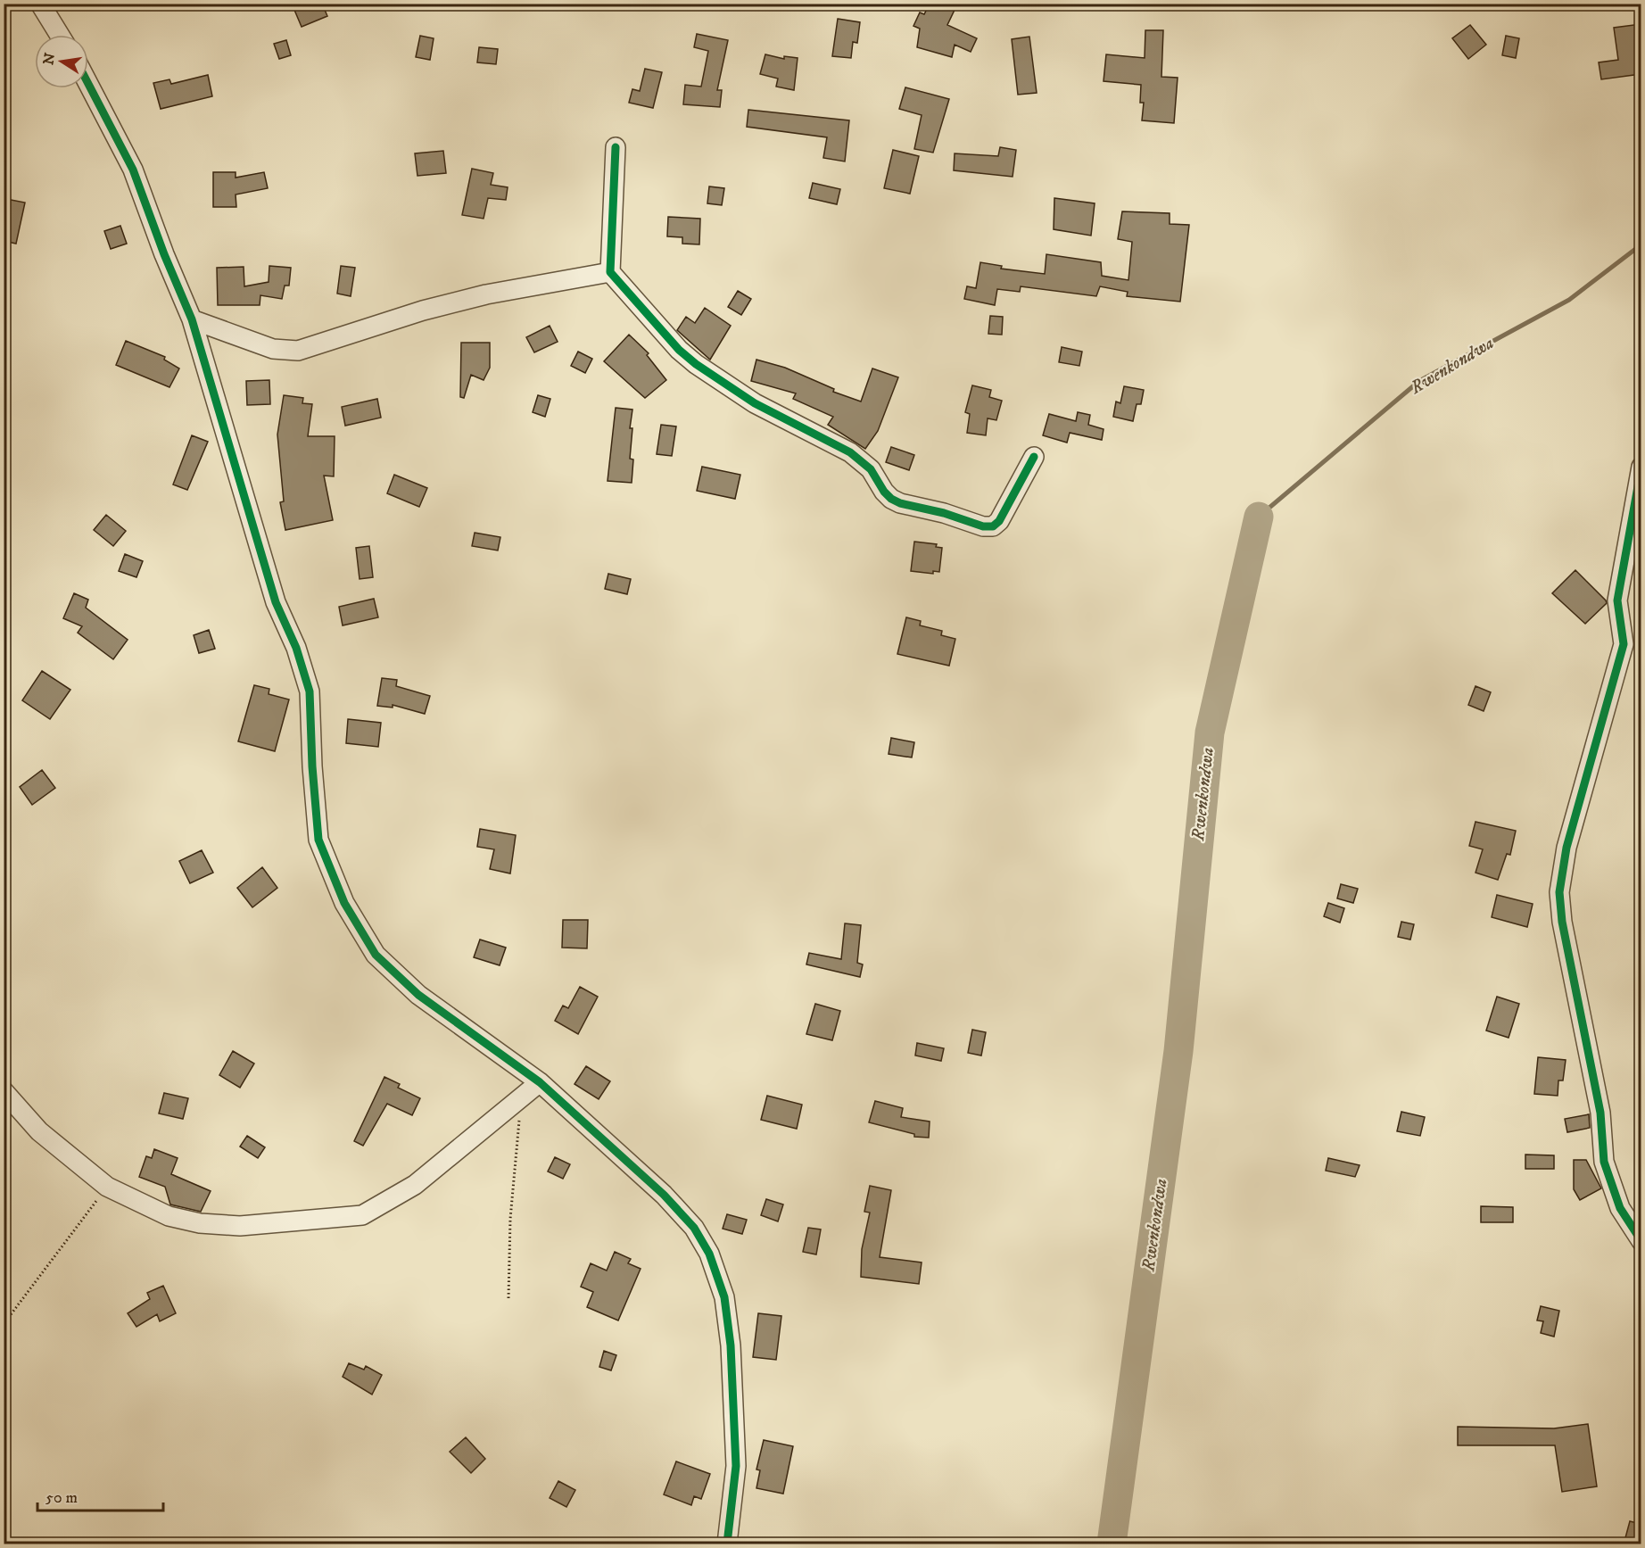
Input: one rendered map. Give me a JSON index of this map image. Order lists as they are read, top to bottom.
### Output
{
  "water": ["Rwenkondwa"],
  "scale_bar": "50 m",
  "north": "left"
}
